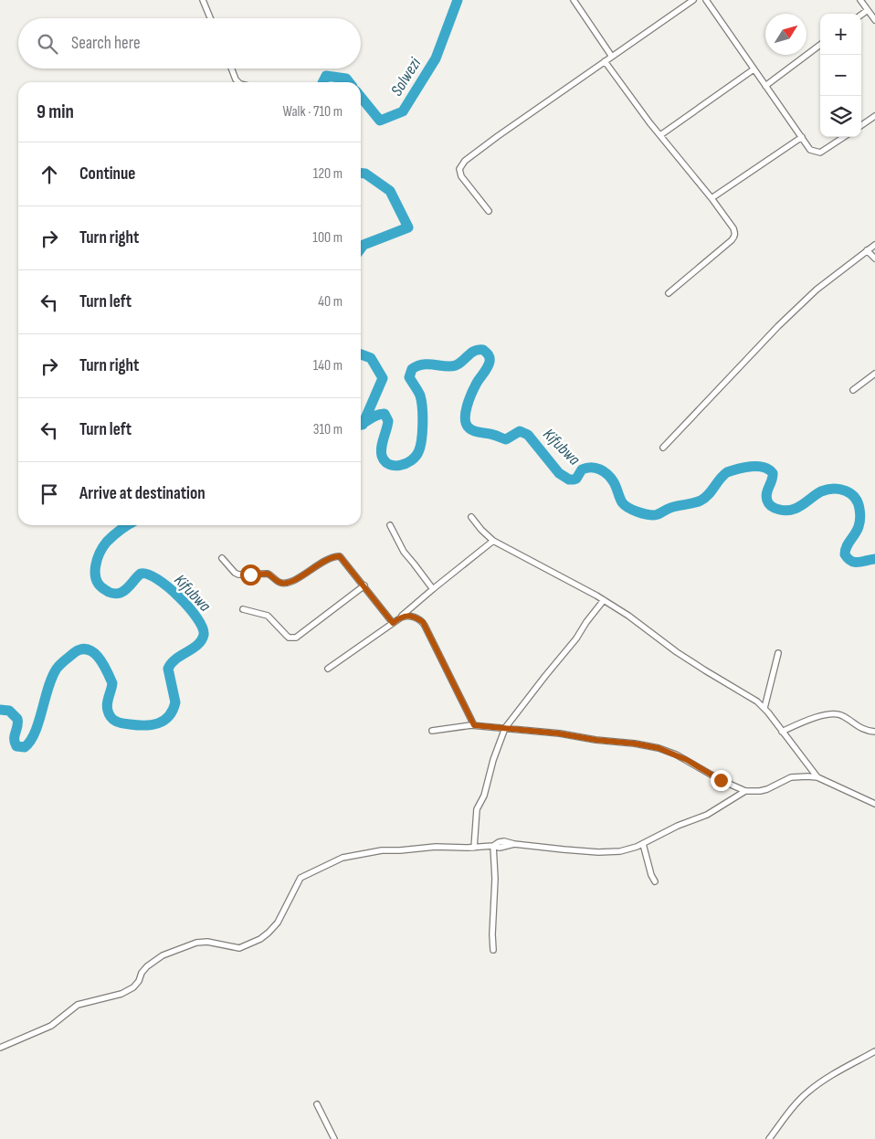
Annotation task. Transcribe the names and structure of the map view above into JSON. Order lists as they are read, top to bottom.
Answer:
{
  "water": ["Solwezi", "Kifubwa"],
  "north": "top right",
  "page": {
    "map_buttons": ["+", "−"],
    "search": "Search here",
    "heading": ["9 min", "Walk · 710 m"],
    "list": [
      ["Continue", "120 m"],
      ["Turn right", "100 m"],
      ["Turn left", "40 m"],
      ["Turn right", "140 m"],
      ["Turn left", "310 m"],
      "Arrive at destination"
    ]
  }
}
